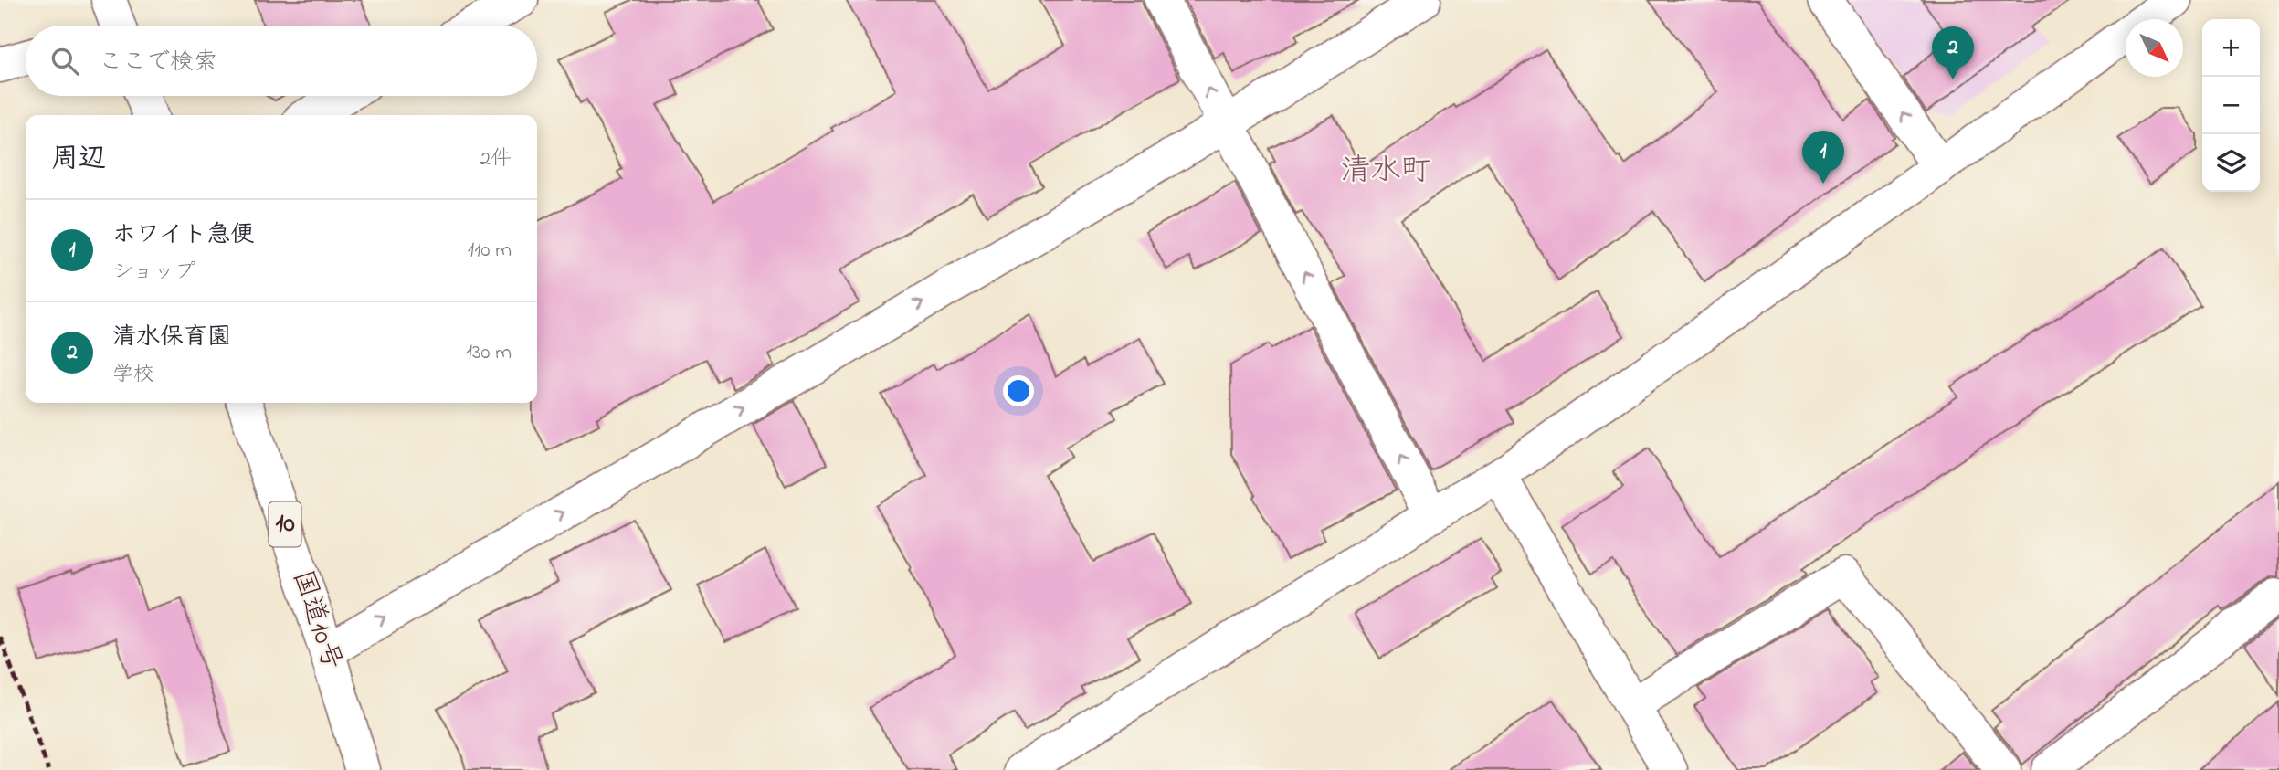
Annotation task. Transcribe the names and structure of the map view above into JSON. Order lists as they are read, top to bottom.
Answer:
{
  "streets": {
    "main road": ["10", "国道10号"]
  },
  "districts": ["清水町"],
  "north": "bottom right",
  "page": {
    "map_buttons": ["+", "−"],
    "search": "ここで検索",
    "pins": ["2", "1"],
    "heading": ["周辺", "2件"],
    "list": [
      {
        "mark": "1",
        "name": "ホワイト急便",
        "note": "ショップ",
        "value": "110 m"
      },
      {
        "mark": "2",
        "name": "清水保育園",
        "note": "学校",
        "value": "130 m"
      }
    ]
  }
}
